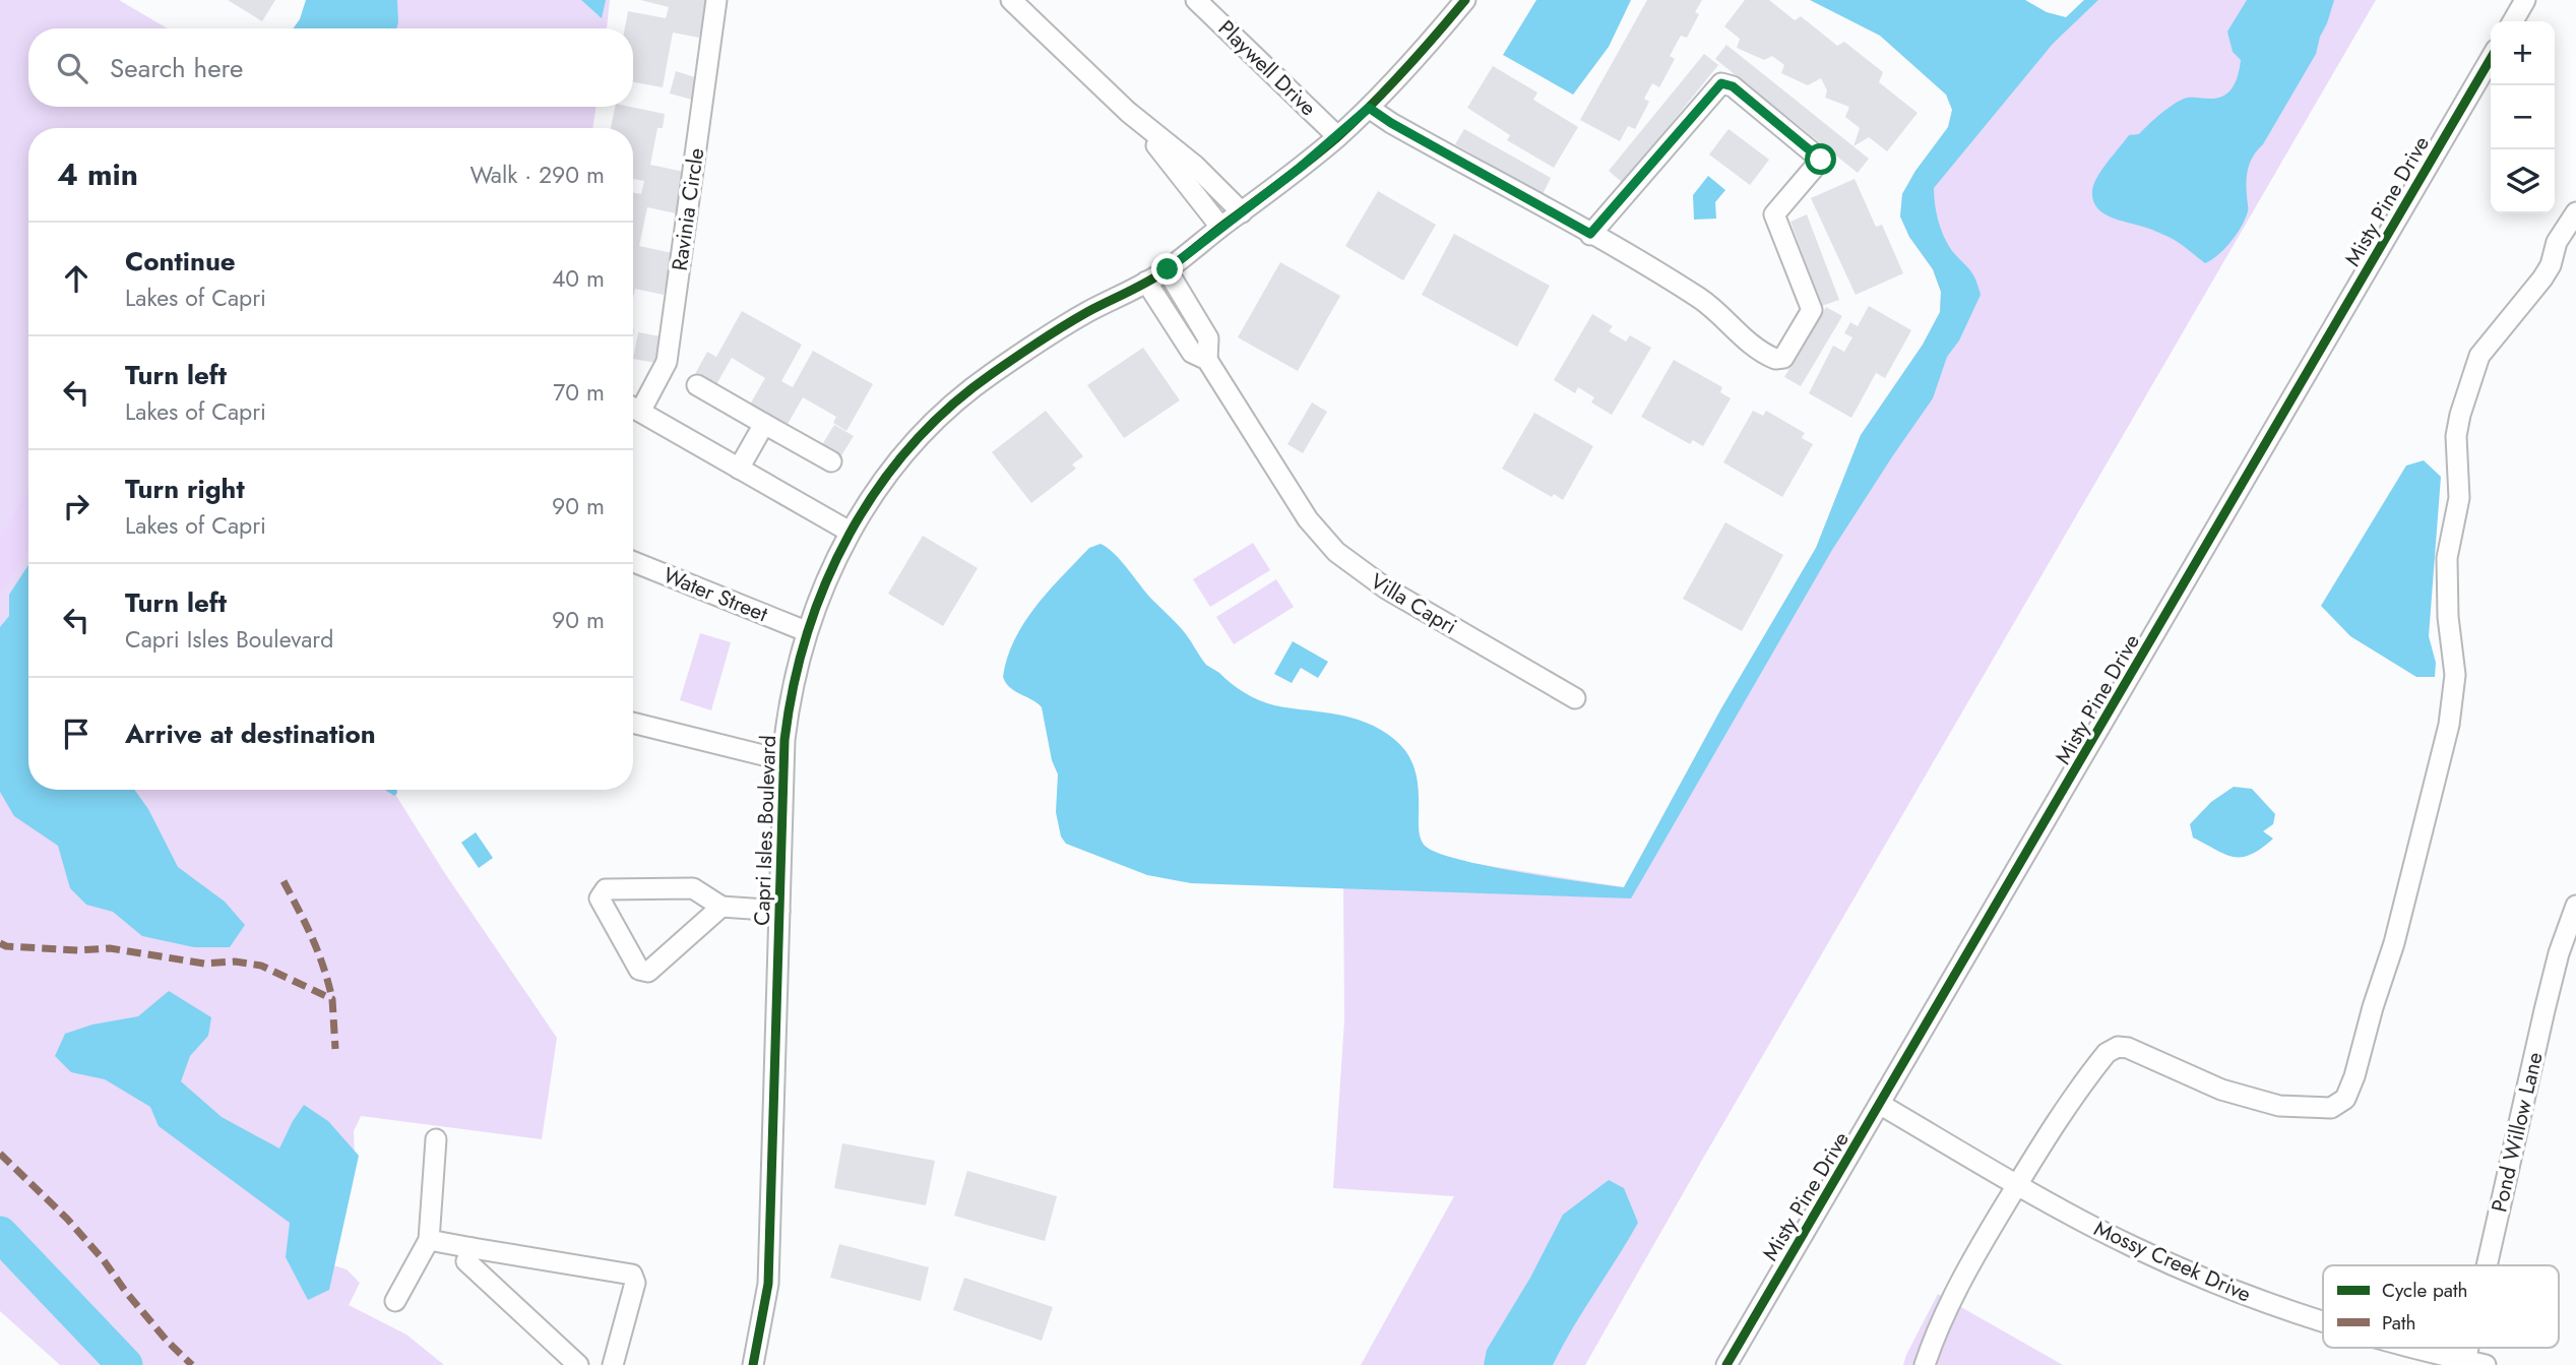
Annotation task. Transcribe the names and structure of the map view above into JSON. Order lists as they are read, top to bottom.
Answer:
{
  "streets": {
    "street": [
      "Playwell Drive",
      "Misty Pine Drive",
      "Ravinia Circle",
      "Water Street",
      "Villa Capri",
      "Capri Isles Boulevard",
      "Pond Willow Lane",
      "Mossy Creek Drive"
    ]
  },
  "crossings": [
    ["Playwell Drive", "Capri Isles Boulevard"],
    ["Misty Pine Drive", "Mossy Creek Drive"],
    ["Ravinia Circle", "Capri Isles Boulevard"],
    ["Water Street", "Capri Isles Boulevard"],
    ["Pond Willow Lane", "Mossy Creek Drive"]
  ],
  "legend": ["Cycle path", "Path"],
  "page": {
    "map_buttons": ["+", "−"],
    "search": "Search here",
    "heading": ["4 min", "Walk · 290 m"],
    "list": [
      ["Continue", "Lakes of Capri", "40 m"],
      ["Turn left", "Lakes of Capri", "70 m"],
      ["Turn right", "Lakes of Capri", "90 m"],
      ["Turn left", "Capri Isles Boulevard", "90 m"],
      "Arrive at destination"
    ]
  }
}
